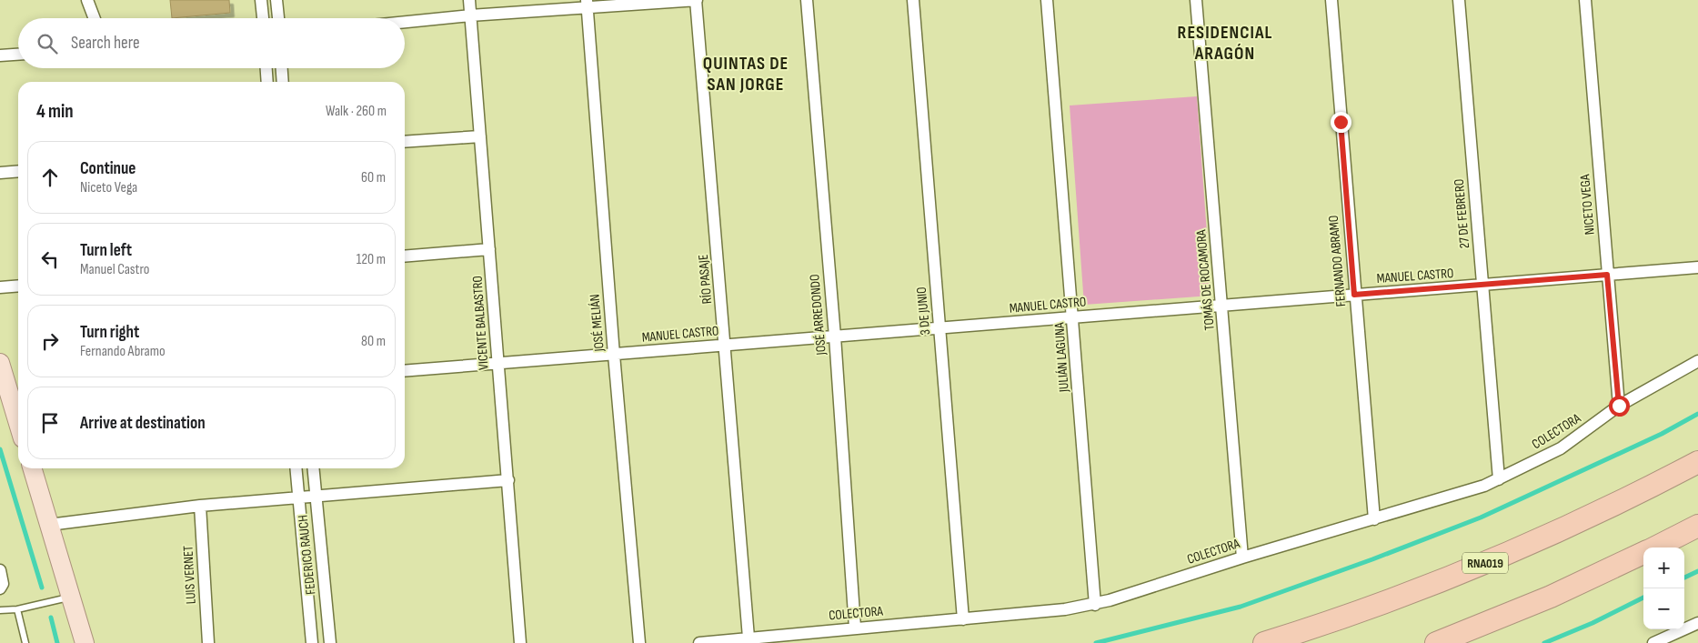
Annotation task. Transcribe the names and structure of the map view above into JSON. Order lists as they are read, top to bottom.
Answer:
{
  "streets": {
    "highway": ["RNA019"],
    "street": [
      "NICETO VEGA",
      "27 DE FEBRERO",
      "FERNANDO ABRAMO",
      "MANUEL CASTRO",
      "RÍO PASAJE",
      "TOMÁS DE ROCAMORA",
      "3 DE JUNIO",
      "JOSÉ ARREDONDO",
      "VICENTE BALBASTRO",
      "JOSÉ MELIÁN",
      "JULIÁN LAGUNA",
      "COLECTORA",
      "FEDERICO RAUCH",
      "LUIS VERNET"
    ]
  },
  "crossings": [
    ["NICETO VEGA", "MANUEL CASTRO"],
    ["NICETO VEGA", "COLECTORA"],
    ["27 DE FEBRERO", "MANUEL CASTRO"],
    ["27 DE FEBRERO", "COLECTORA"],
    ["FERNANDO ABRAMO", "MANUEL CASTRO"],
    ["FERNANDO ABRAMO", "COLECTORA"],
    ["MANUEL CASTRO", "RÍO PASAJE"],
    ["MANUEL CASTRO", "TOMÁS DE ROCAMORA"],
    ["MANUEL CASTRO", "3 DE JUNIO"],
    ["MANUEL CASTRO", "JOSÉ ARREDONDO"],
    ["MANUEL CASTRO", "VICENTE BALBASTRO"],
    ["MANUEL CASTRO", "JOSÉ MELIÁN"],
    ["MANUEL CASTRO", "JULIÁN LAGUNA"],
    ["RÍO PASAJE", "COLECTORA"],
    ["TOMÁS DE ROCAMORA", "COLECTORA"],
    ["3 DE JUNIO", "COLECTORA"],
    ["JOSÉ ARREDONDO", "COLECTORA"],
    ["JULIÁN LAGUNA", "COLECTORA"]
  ],
  "districts": ["RESIDENCIAL ARAGÓN", "QUINTAS DE SAN JORGE"],
  "page": {
    "search": "Search here",
    "heading": ["4 min", "Walk · 260 m"],
    "list": [
      ["Continue", "Niceto Vega", "60 m"],
      ["Turn left", "Manuel Castro", "120 m"],
      ["Turn right", "Fernando Abramo", "80 m"],
      "Arrive at destination"
    ],
    "map_buttons": ["+", "−"]
  }
}
